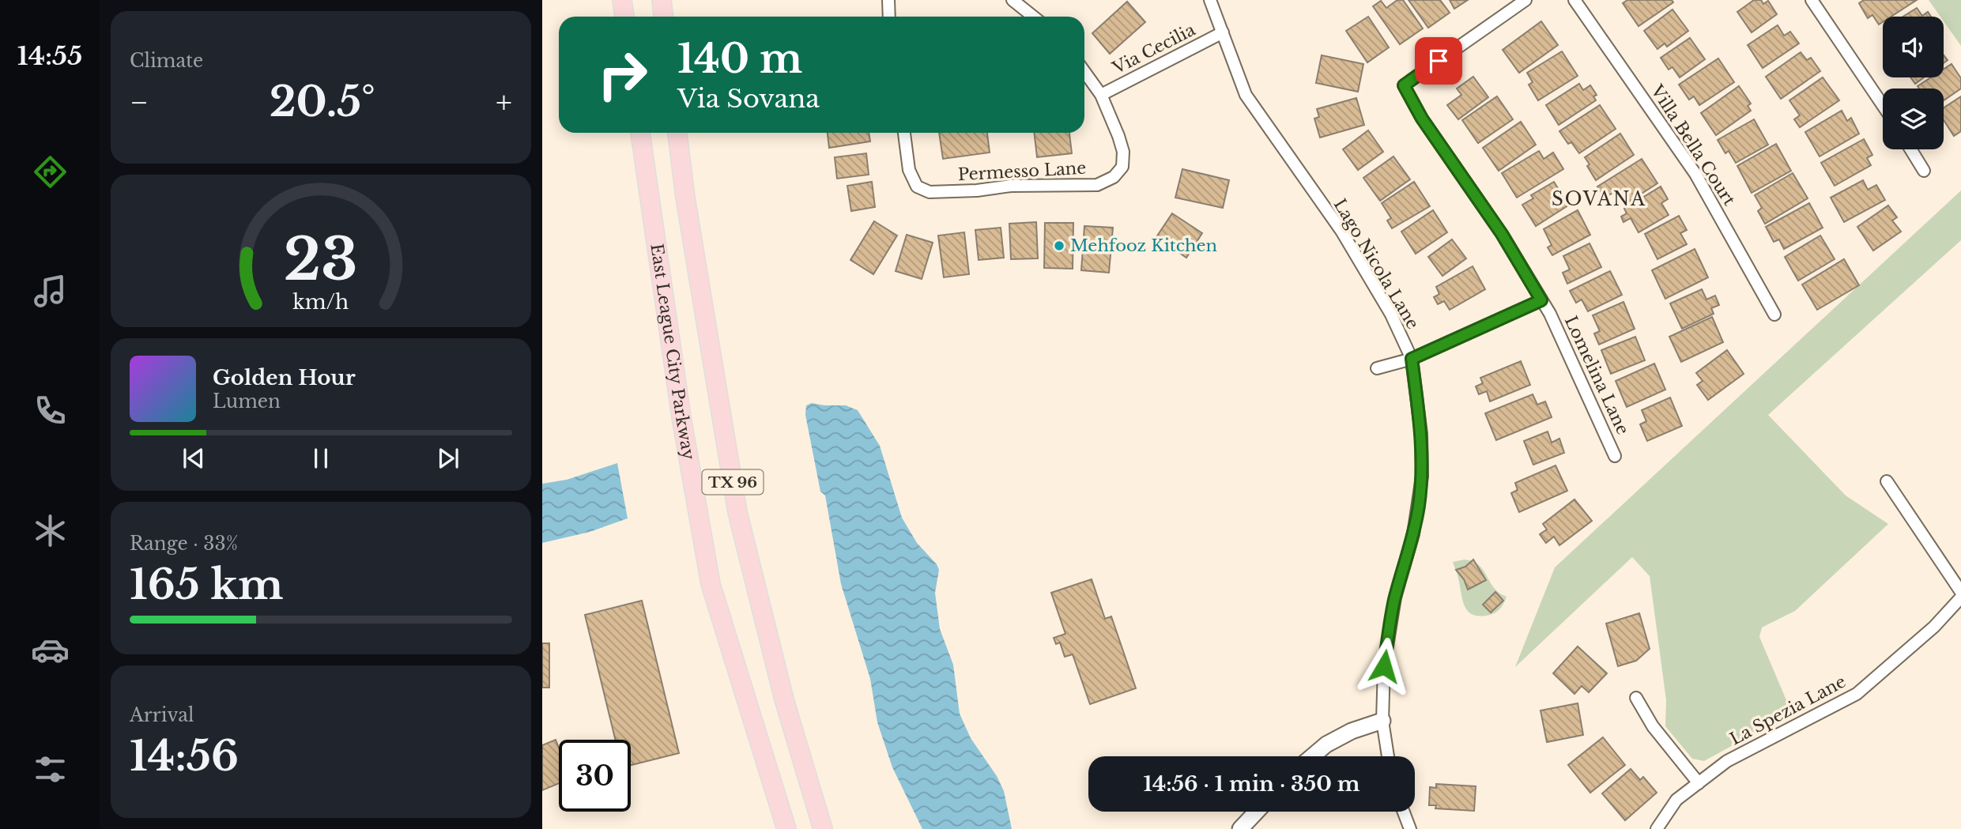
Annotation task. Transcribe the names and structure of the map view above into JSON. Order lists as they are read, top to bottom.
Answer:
{
  "streets": {
    "main road": ["East League City Parkway", "TX 96"],
    "street": [
      "Via Cecilia",
      "Villa Bella Court",
      "Permesso Lane",
      "Lago Nicola Lane",
      "Lomelina Lane",
      "La Spezia Lane"
    ]
  },
  "crossings": [
    ["Via Cecilia", "Permesso Lane"],
    ["Via Cecilia", "Lago Nicola Lane"]
  ],
  "districts": ["SOVANA"],
  "places": ["Mehfooz Kitchen"],
  "page": {
    "tabs": "14:55",
    "tile": [
      "Climate",
      ["Range · 33%", "165 km"],
      ["Arrival", "14:56"]
    ],
    "turn": ["140 m", "Via Sovana"],
    "heat": ["−", "20.5°", "+"],
    "song": ["Golden Hour", "Lumen"],
    "limit": "30",
    "trip": "14:56 · 1 min · 350 m",
    "gauge": ["23", "km/h"]
  }
}
